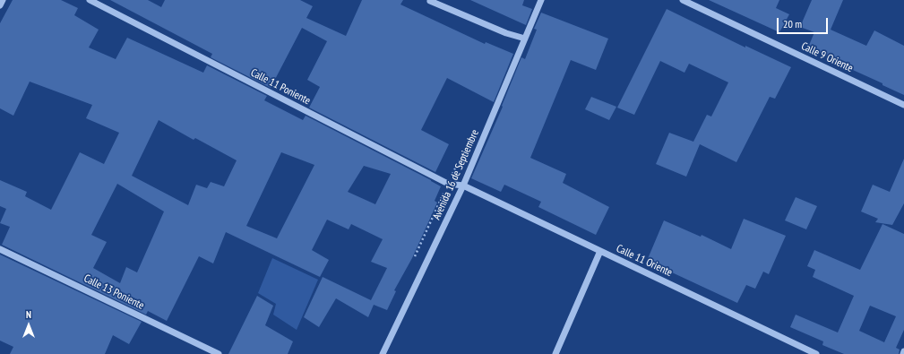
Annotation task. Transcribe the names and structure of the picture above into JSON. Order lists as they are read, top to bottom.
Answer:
{
  "streets": {
    "street": [
      "Calle 9 Oriente",
      "Calle 11 Poniente",
      "Avenida 16 de Septiembre",
      "Calle 11 Oriente",
      "Calle 13 Poniente"
    ]
  },
  "crossings": [
    ["Calle 11 Poniente", "Avenida 16 de Septiembre"],
    ["Calle 11 Poniente", "Calle 11 Oriente"],
    ["Avenida 16 de Septiembre", "Calle 11 Oriente"]
  ],
  "scale_bar": "20 m",
  "north": "top"
}
